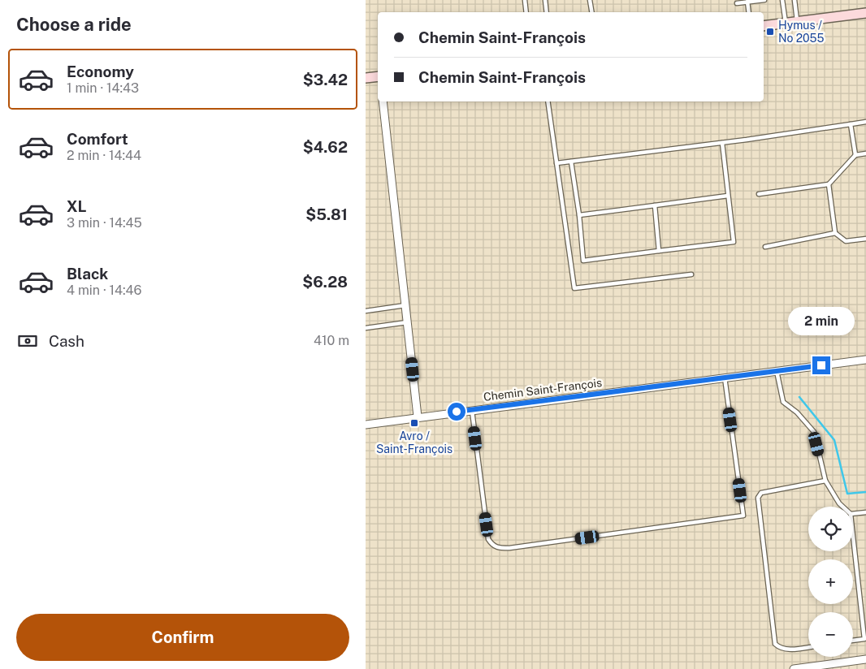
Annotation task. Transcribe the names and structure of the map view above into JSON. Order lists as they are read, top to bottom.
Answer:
{
  "streets": {
    "street": ["Chemin Saint-François"]
  },
  "places": {
    "transit": ["Hymus / No 2055", "Avro / Saint-François"]
  },
  "page": {
    "heading": "Choose a ride",
    "banner": ["Chemin Saint-François", "Chemin Saint-François"],
    "list": [
      {
        "name": "Economy",
        "note": "1 min · 14:43",
        "value": "$3.42"
      },
      {
        "name": "Comfort",
        "note": "2 min · 14:44",
        "value": "$4.62"
      },
      {
        "name": "XL",
        "note": "3 min · 14:45",
        "value": "$5.81"
      },
      {
        "name": "Black",
        "note": "4 min · 14:46",
        "value": "$6.28"
      }
    ],
    "bubble": "2 min",
    "pay": ["Cash", "410 m"],
    "map_buttons": ["+", "−"],
    "buttons": "Confirm"
  }
}
